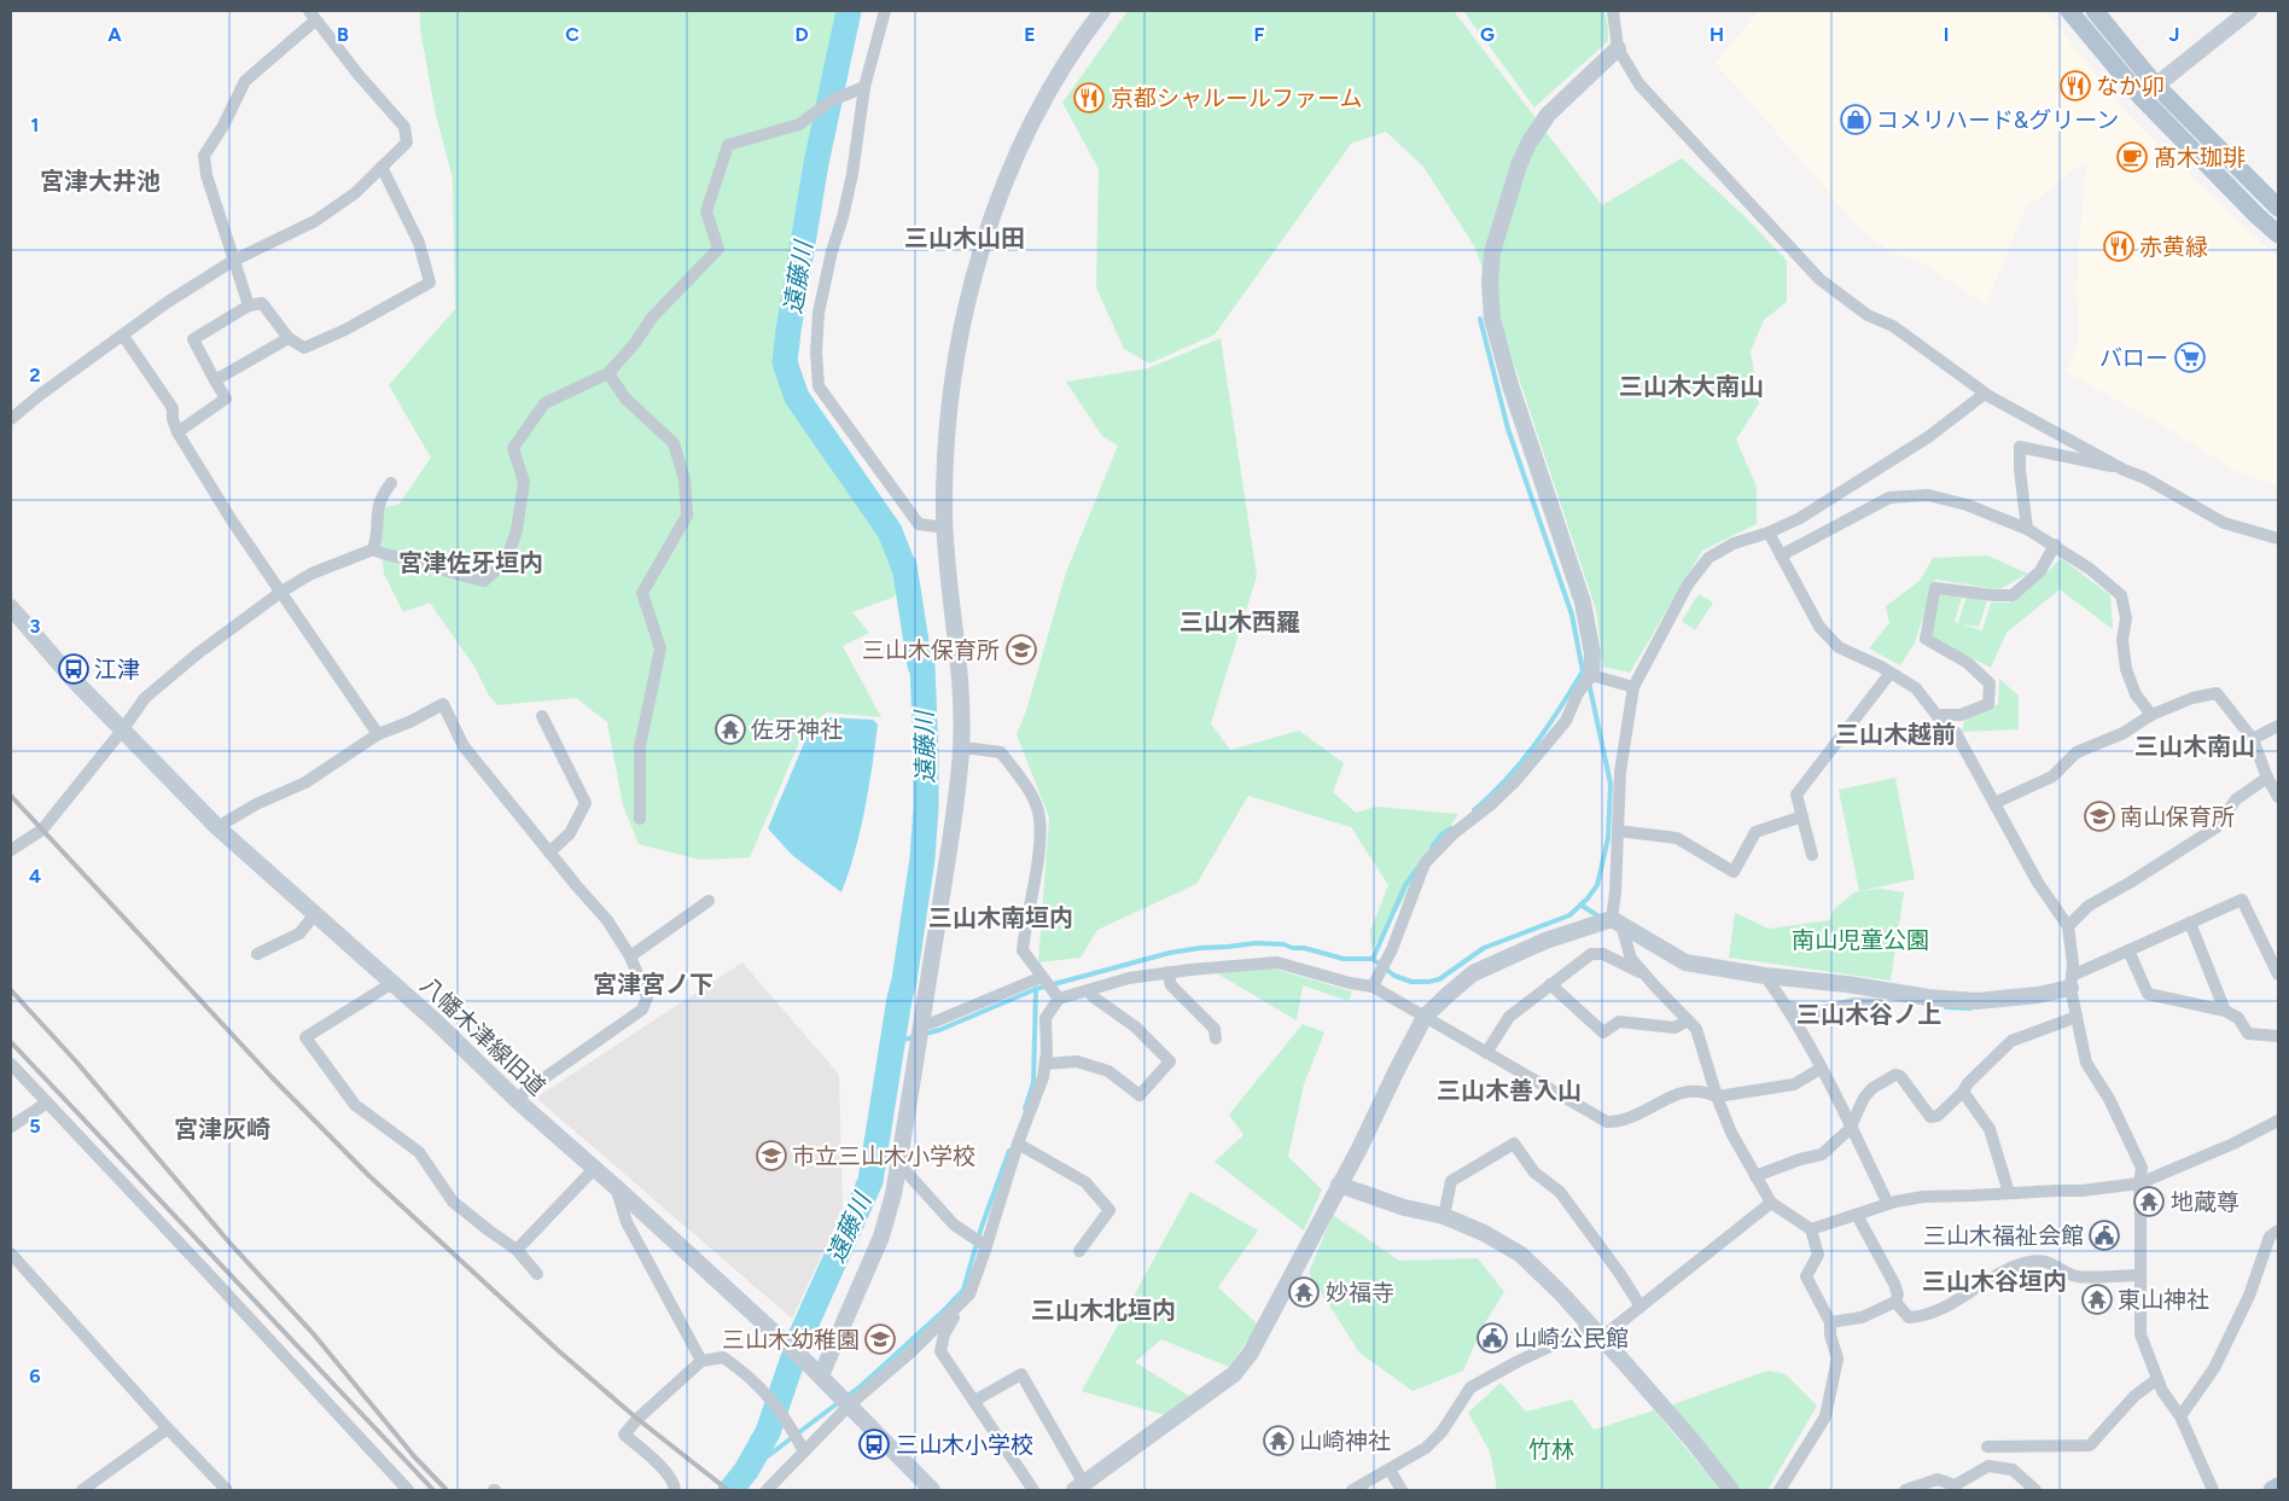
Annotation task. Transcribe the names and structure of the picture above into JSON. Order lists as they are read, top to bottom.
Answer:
{
  "streets": {
    "street": ["八幡木津線旧道"]
  },
  "districts": [
    "宮津大井池",
    "三山木山田",
    "三山木大南山",
    "宮津佐牙垣内",
    "三山木西羅",
    "三山木越前",
    "三山木南山",
    "三山木南垣内",
    "宮津宮ノ下",
    "三山木谷ノ上",
    "三山木善入山",
    "宮津灰崎",
    "三山木谷垣内",
    "三山木北垣内"
  ],
  "water": ["遠藤川"],
  "parks": ["南山児童公園", "竹林"],
  "places": {
    "restaurant": ["なか卯", "京都シャルールファーム", "赤黄緑"],
    "shop": ["コメリハード&グリーン"],
    "cafe": ["髙木珈琲"],
    "supermarket": ["バロー"],
    "school or university": [
      "三山木保育所",
      "南山保育所",
      "市立三山木小学校",
      "三山木幼稚園"
    ],
    "bus stop": ["江津", "三山木小学校"],
    "temple": [
      "佐牙神社",
      "地蔵尊",
      "妙福寺",
      "東山神社",
      "山崎神社"
    ],
    "public building": ["三山木福祉会館", "山崎公民館"]
  },
  "grid": {
    "columns": [
      "A",
      "B",
      "C",
      "D",
      "E",
      "F",
      "G",
      "H",
      "I",
      "J"
    ],
    "rows": [
      "1",
      "2",
      "3",
      "4",
      "5",
      "6"
    ]
  }
}
